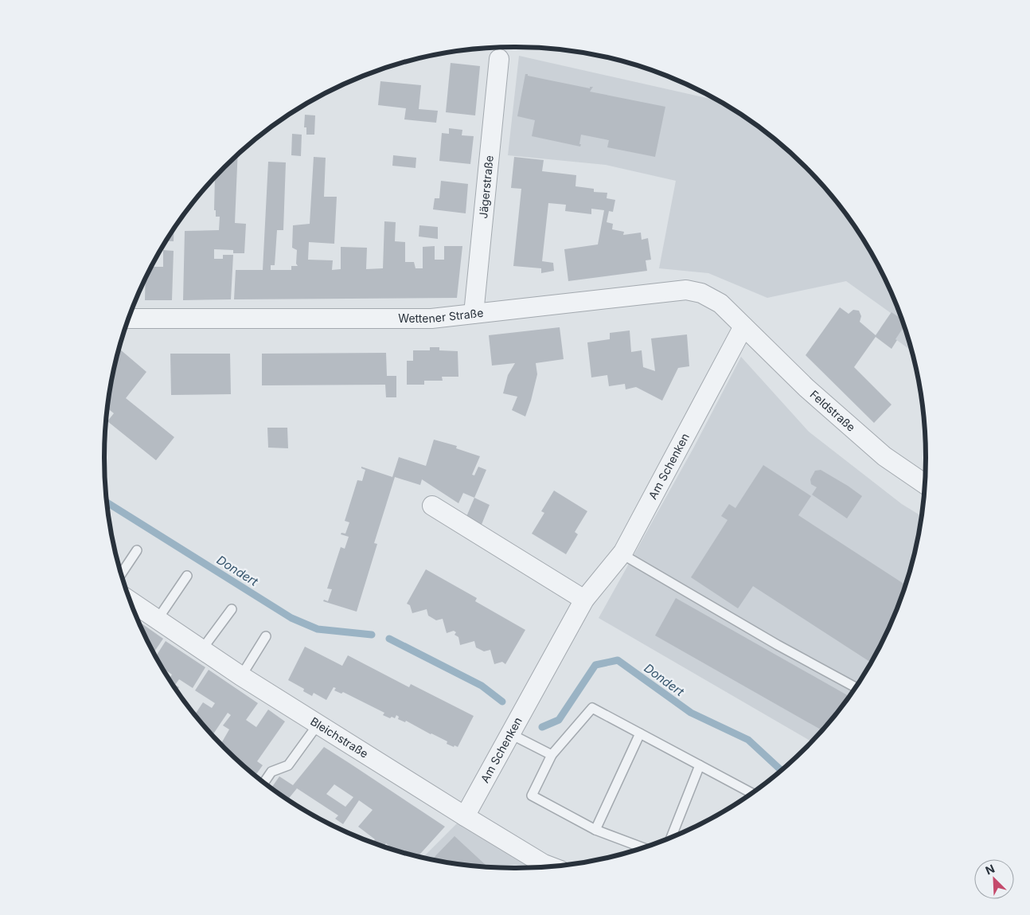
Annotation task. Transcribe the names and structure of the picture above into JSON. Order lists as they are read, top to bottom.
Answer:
{
  "streets": {
    "street": [
      "Jägerstraße",
      "Wettener Straße",
      "Feldstraße",
      "Am Schenken",
      "Bleichstraße"
    ]
  },
  "crossings": [
    ["Jägerstraße", "Wettener Straße"],
    ["Wettener Straße", "Feldstraße"],
    ["Wettener Straße", "Am Schenken"],
    ["Feldstraße", "Am Schenken"],
    ["Am Schenken", "Bleichstraße"]
  ],
  "water": ["Dondert"],
  "north": "top left"
}
